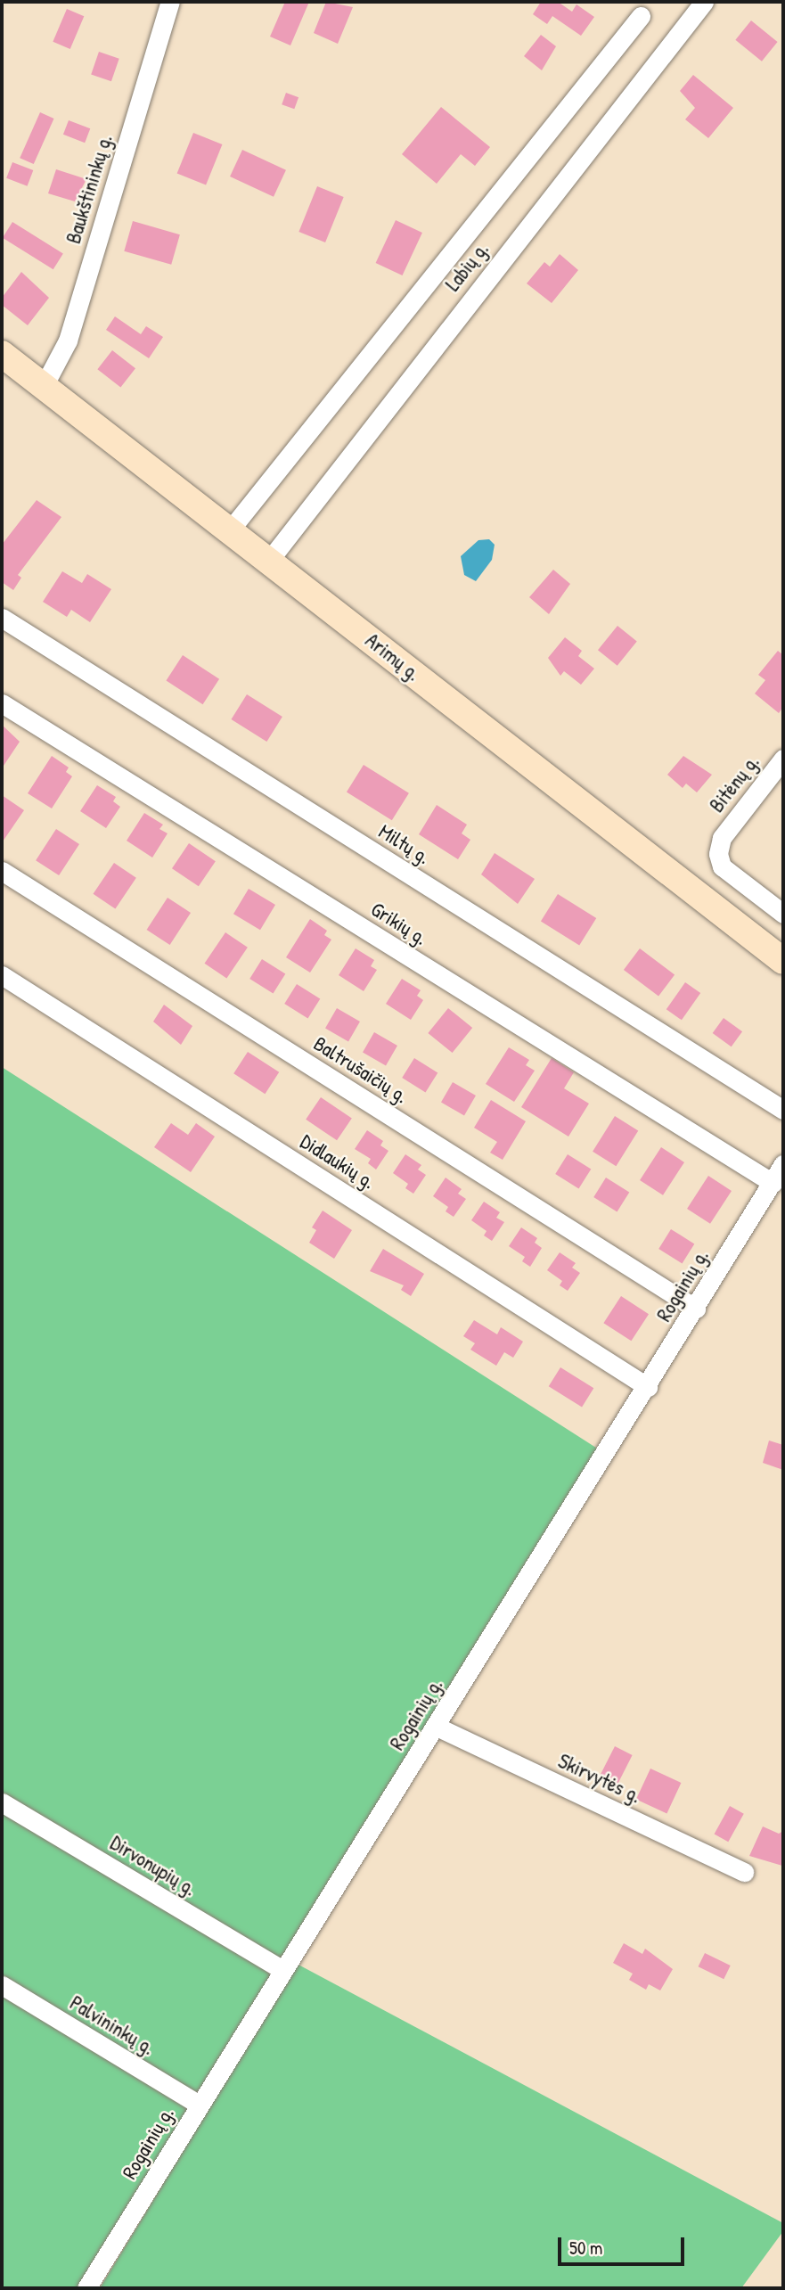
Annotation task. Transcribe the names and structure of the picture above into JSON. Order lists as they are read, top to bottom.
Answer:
{
  "streets": {
    "main road": ["Arimų g."],
    "street": [
      "Baukštininkų g.",
      "Labių g.",
      "Bitėnų g.",
      "Miltų g.",
      "Grikių g.",
      "Baltrušaičių g.",
      "Didlaukių g.",
      "Rogainių g.",
      "Skirvytės g.",
      "Dirvonupių g.",
      "Palvininkų g."
    ]
  },
  "crossings": [
    ["Baukštininkų g.", "Arimų g."],
    ["Labių g.", "Arimų g."],
    ["Grikių g.", "Rogainių g."],
    ["Baltrušaičių g.", "Rogainių g."],
    ["Didlaukių g.", "Rogainių g."],
    ["Rogainių g.", "Skirvytės g."],
    ["Rogainių g.", "Dirvonupių g."],
    ["Rogainių g.", "Palvininkų g."]
  ],
  "scale_bar": "50 m"
}
